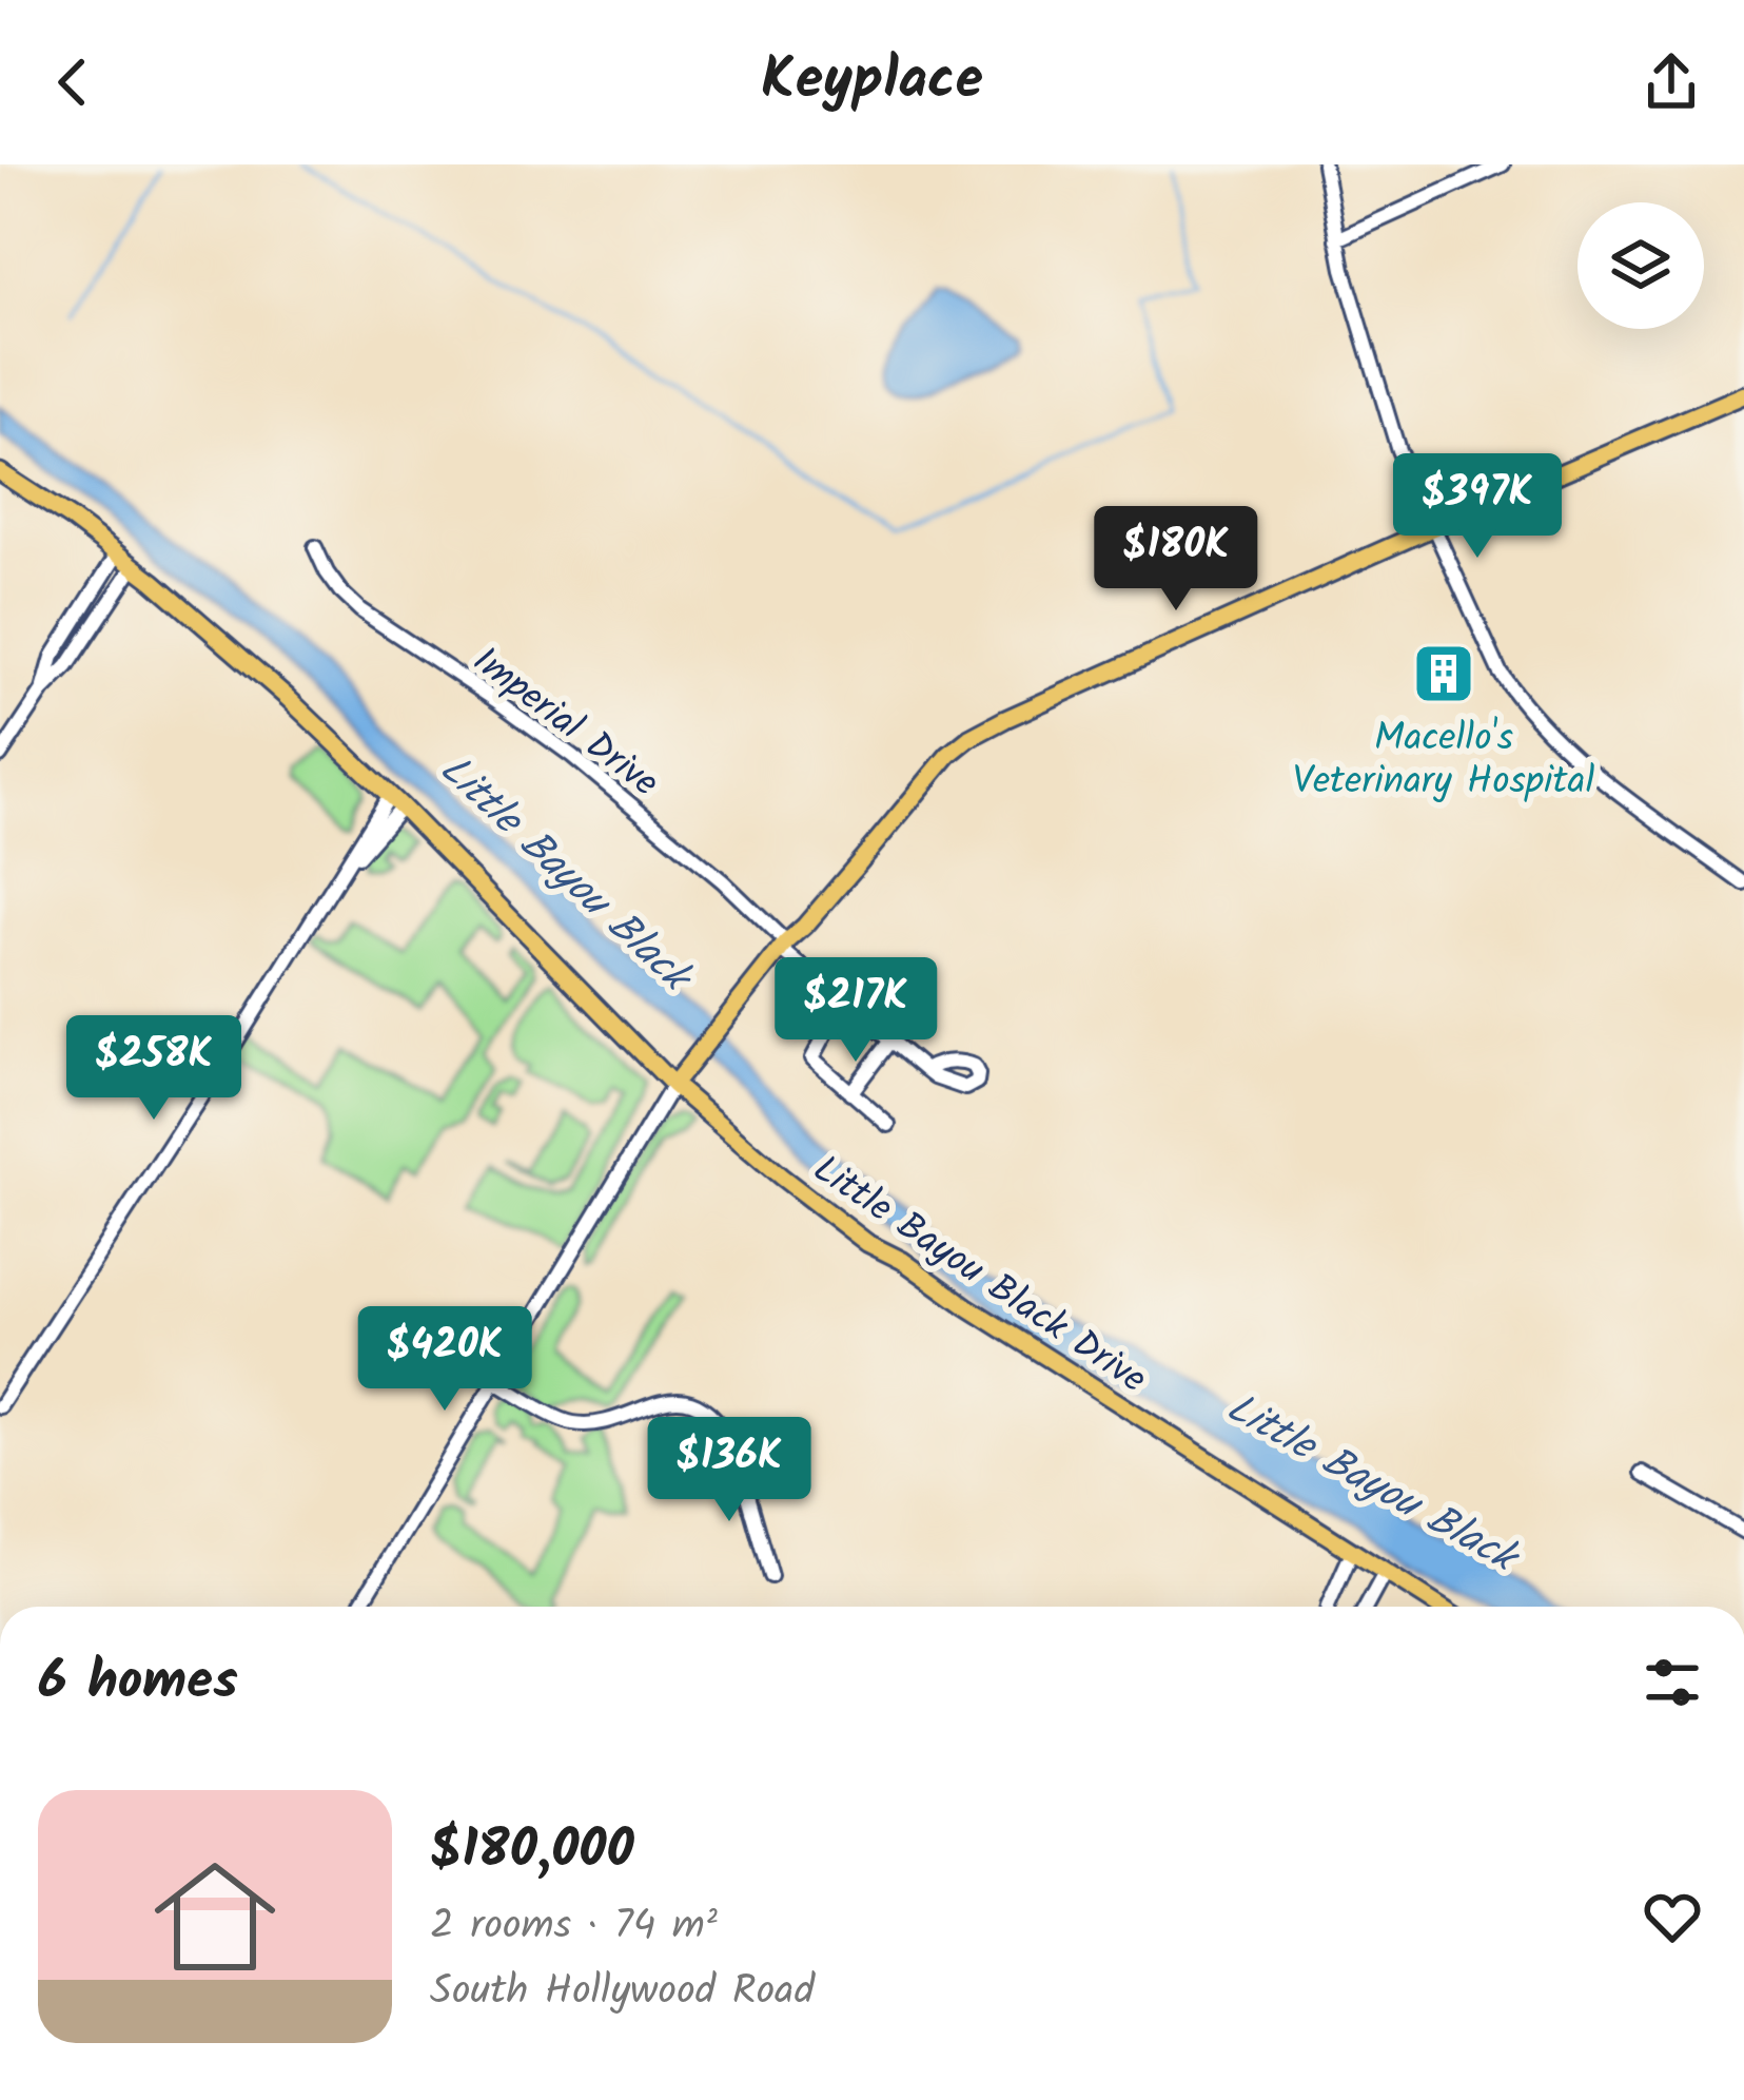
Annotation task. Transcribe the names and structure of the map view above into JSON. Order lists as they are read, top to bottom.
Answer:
{
  "streets": {
    "main road": ["Little Bayou Black Drive"],
    "street": ["Imperial Drive"]
  },
  "water": ["Little Bayou Black"],
  "places": {
    "building": ["Macello's Veterinary Hospital"]
  },
  "page": {
    "header": "Keyplace",
    "price": [
      "$397K",
      "$180K",
      "$217K",
      "$258K",
      "$420K",
      "$136K"
    ],
    "heading": "6 homes",
    "list": [
      {
        "name": "$180,000",
        "note": "2 rooms · 74 m² · South Hollywood Road"
      }
    ]
  }
}
